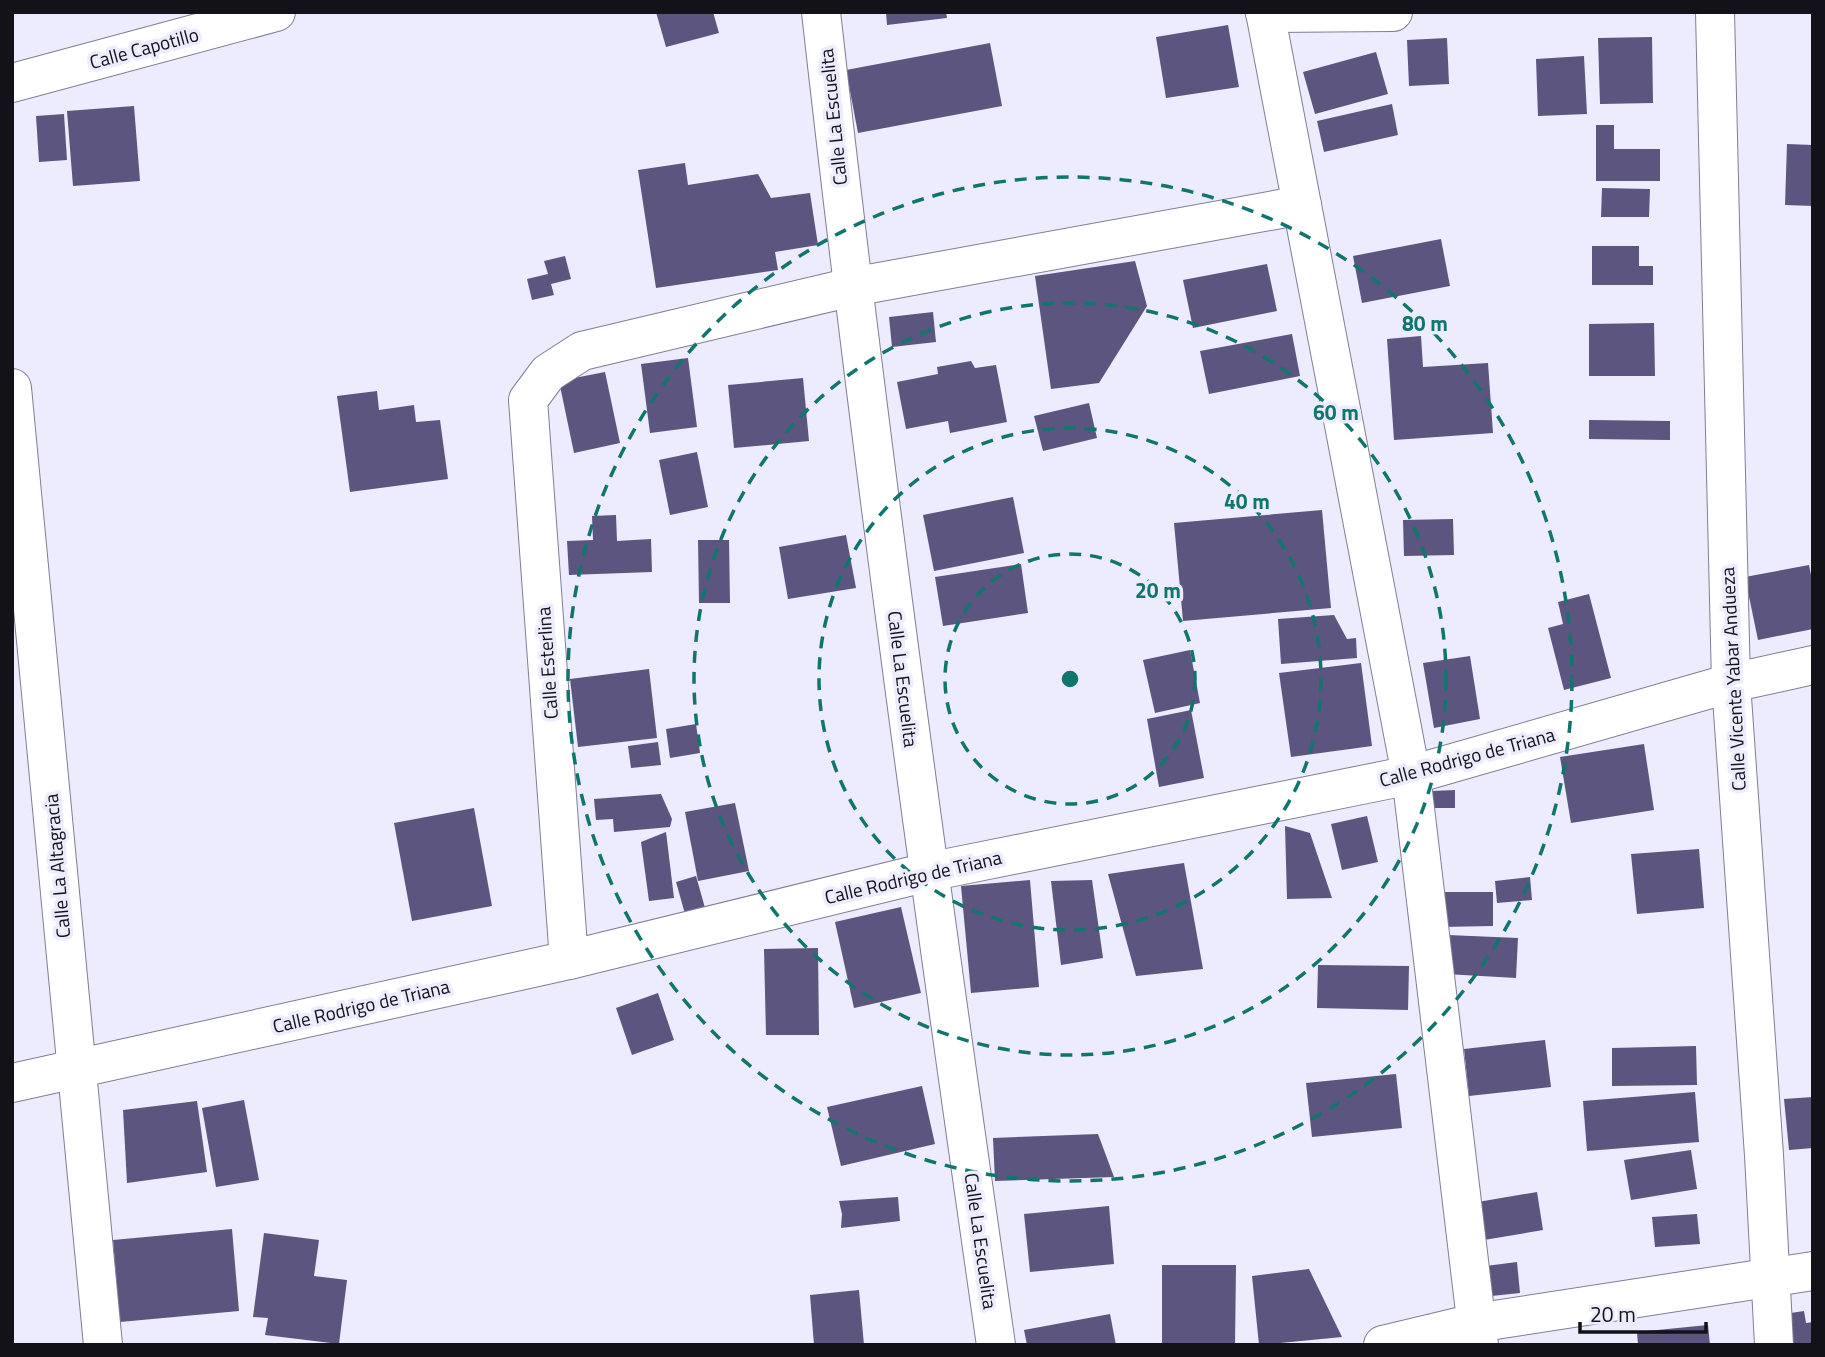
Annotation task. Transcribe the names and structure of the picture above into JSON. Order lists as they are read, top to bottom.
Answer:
{
  "streets": {
    "street": [
      "Calle Capotillo",
      "Calle La Escuelita",
      "Calle Esterlina",
      "Calle Vicente Yabar Andueza",
      "Calle Rodrigo de Triana",
      "Calle La Altagracia"
    ]
  },
  "crossings": [
    ["Calle La Escuelita", "Calle Esterlina"],
    ["Calle La Escuelita", "Calle Rodrigo de Triana"],
    ["Calle Esterlina", "Calle Rodrigo de Triana"],
    ["Calle Vicente Yabar Andueza", "Calle Rodrigo de Triana"],
    ["Calle Rodrigo de Triana", "Calle La Altagracia"]
  ],
  "scale_bar": "20 m",
  "rings": [
    "80 m",
    "60 m",
    "40 m",
    "20 m"
  ]
}
